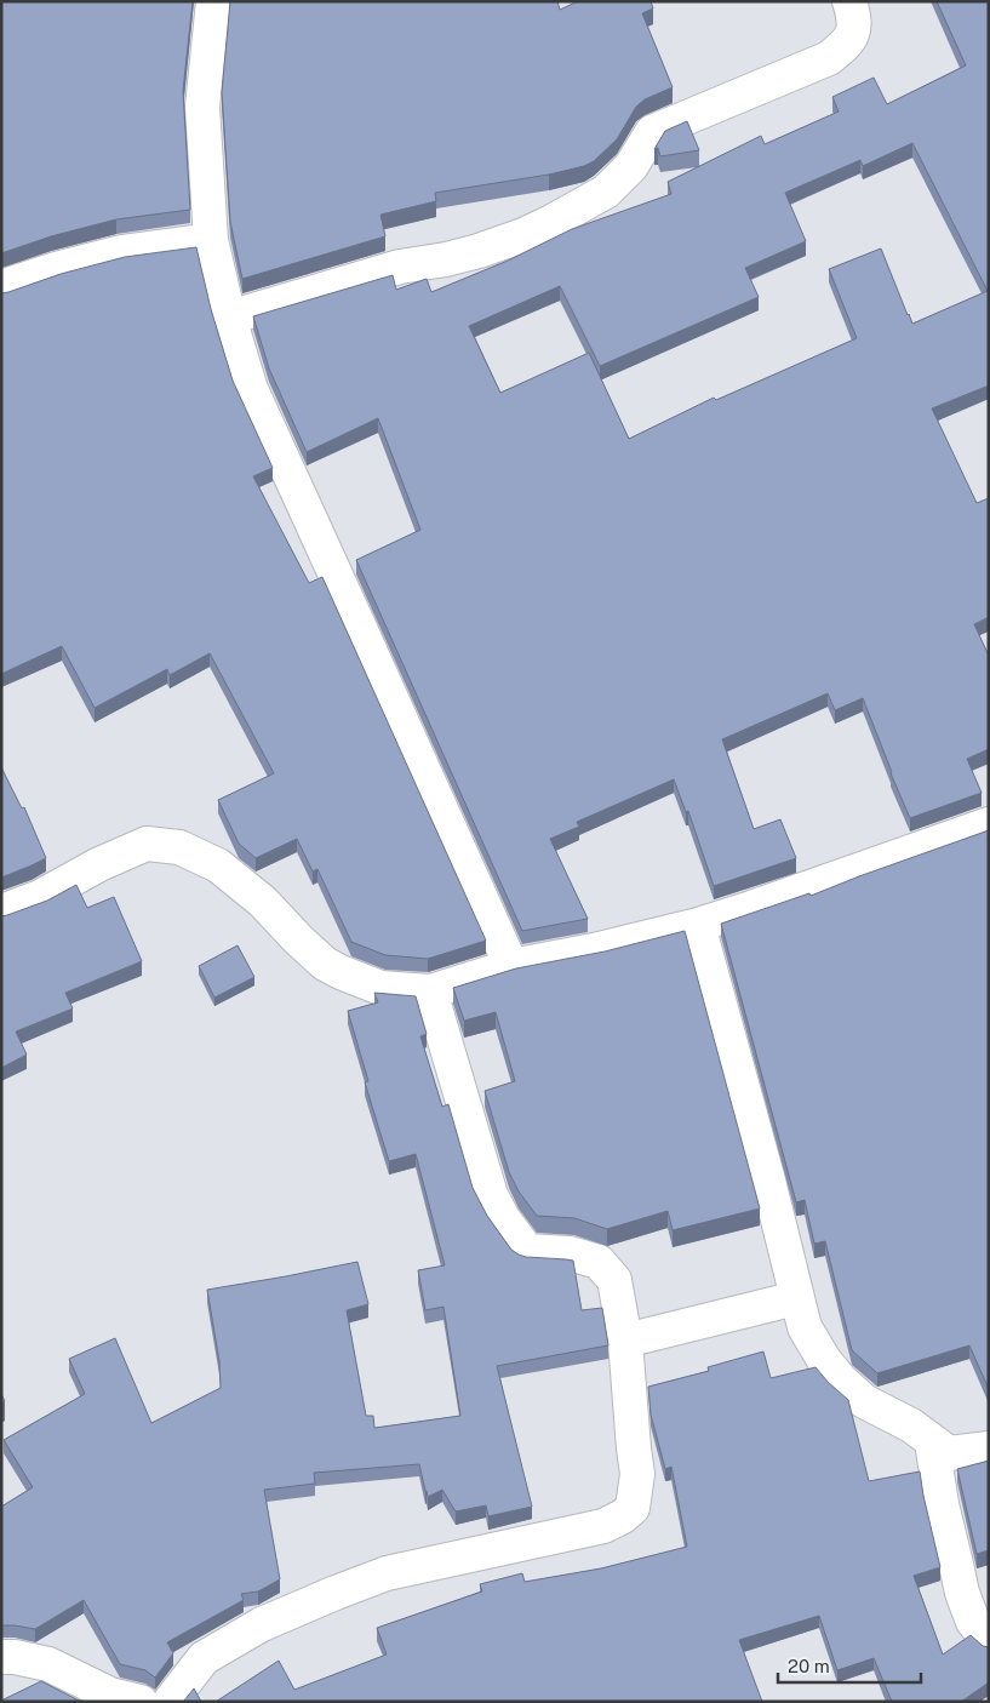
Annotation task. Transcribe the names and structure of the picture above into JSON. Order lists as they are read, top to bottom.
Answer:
{
  "scale_bar": "20 m"
}
